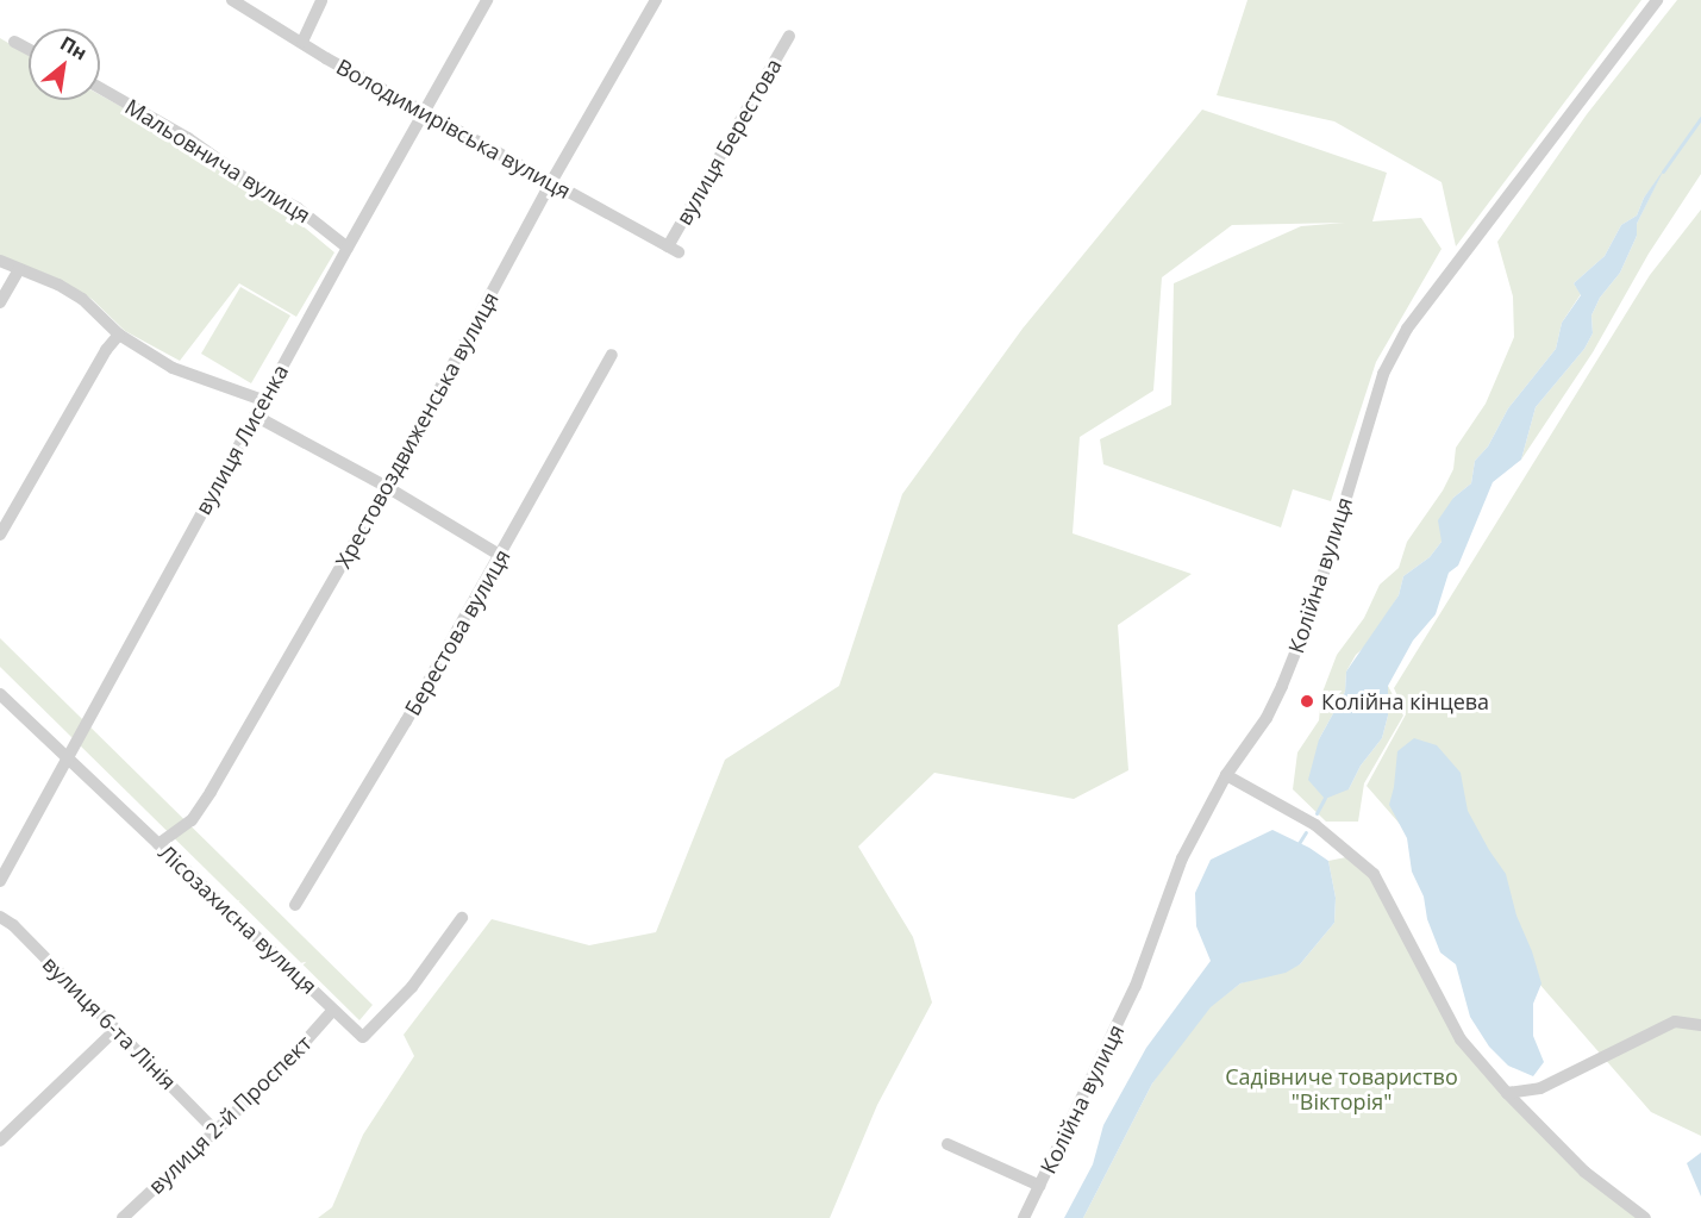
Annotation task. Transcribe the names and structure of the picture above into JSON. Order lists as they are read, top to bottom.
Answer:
{
  "streets": {
    "street": [
      "Володимирівська вулиця",
      "вулиця Берестова",
      "Мальовнича вулиця",
      "Хрестовоздвиженська вулиця",
      "вулиця Лисенка",
      "Колійна вулиця",
      "Берестова вулиця",
      "Лісозахисна вулиця",
      "вулиця 6-та Лінія",
      "вулиця 2-й Проспект"
    ]
  },
  "crossings": [
    ["Володимирівська вулиця", "вулиця Берестова"],
    ["Володимирівська вулиця", "Хрестовоздвиженська вулиця"],
    ["Володимирівська вулиця", "вулиця Лисенка"],
    ["Мальовнича вулиця", "вулиця Лисенка"],
    ["Хрестовоздвиженська вулиця", "Лісозахисна вулиця"],
    ["вулиця Лисенка", "Лісозахисна вулиця"],
    ["Лісозахисна вулиця", "вулиця 2-й Проспект"],
    ["вулиця 6-та Лінія", "вулиця 2-й Проспект"]
  ],
  "parks": ["Садівниче товариство \"Вікторія\""],
  "places": ["Колійна кінцева"],
  "north": "top right"
}
